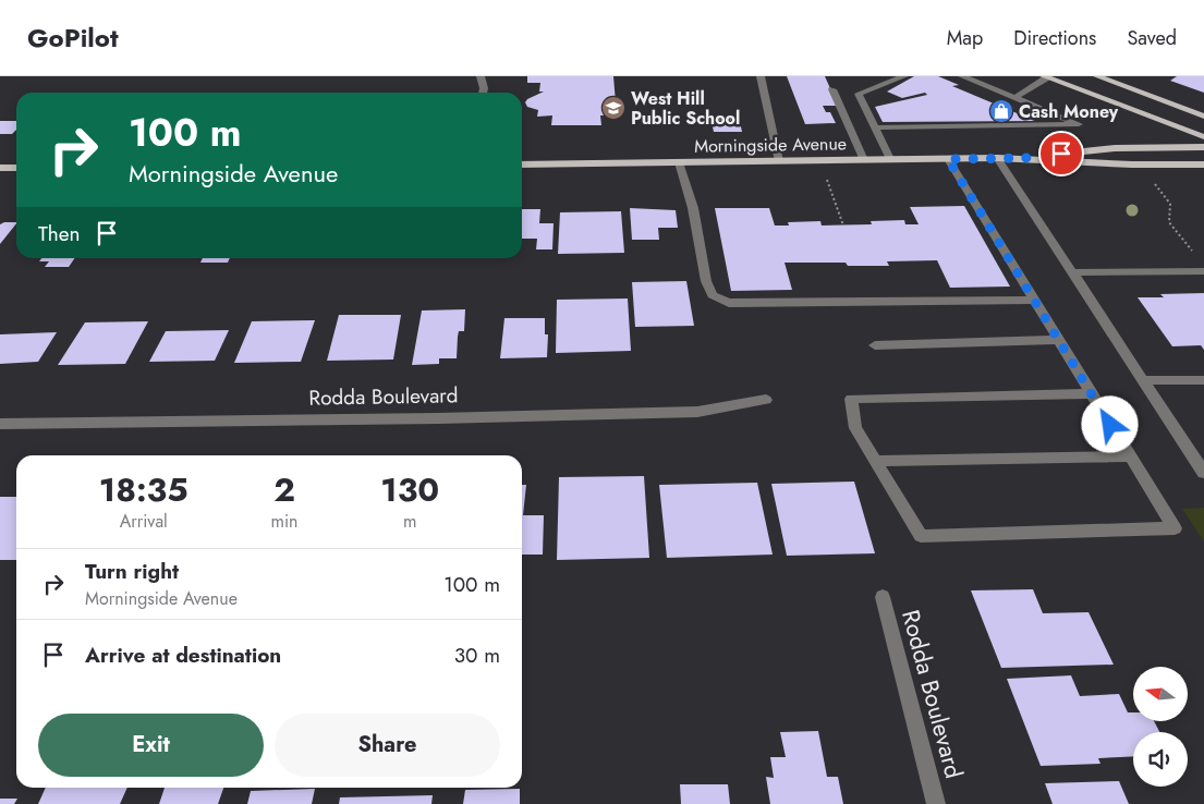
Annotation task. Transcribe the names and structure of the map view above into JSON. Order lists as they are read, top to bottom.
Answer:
{
  "streets": {
    "main road": ["Morningside Avenue"],
    "street": ["Rodda Boulevard"]
  },
  "places": {
    "school or university": ["West Hill Public School"],
    "shop": ["Cash Money"]
  },
  "north": "left",
  "page": {
    "header": "GoPilot",
    "nav": ["Map", "Directions", "Saved"],
    "turn": ["100 m", "Morningside Avenue"],
    "then": "Then",
    "eta": [
      "18:35",
      "Arrival",
      "2",
      "min",
      "130",
      "m"
    ],
    "list": [
      {
        "name": "Turn right",
        "note": "Morningside Avenue",
        "value": "100 m"
      },
      {
        "name": "Arrive at destination",
        "value": "30 m"
      }
    ],
    "buttons": ["Exit", "Share"]
  }
}
